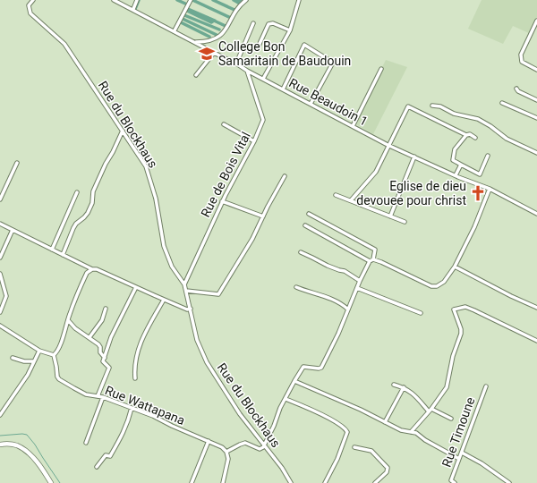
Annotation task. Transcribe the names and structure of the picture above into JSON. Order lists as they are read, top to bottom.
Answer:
{
  "streets": {
    "street": [
      "Rue Beaudoin 1",
      "Rue du Blockhaus",
      "Rue de Bois Vital",
      "Rue Wattapana",
      "Rue Timoune"
    ]
  },
  "crossings": [
    ["Rue Beaudoin 1", "Rue de Bois Vital"],
    ["Rue du Blockhaus", "Rue de Bois Vital"]
  ],
  "places": {
    "school or university": ["College Bon Samaritain de Baudouin"],
    "church": ["Eglise de dieu devouee pour christ"]
  }
}
